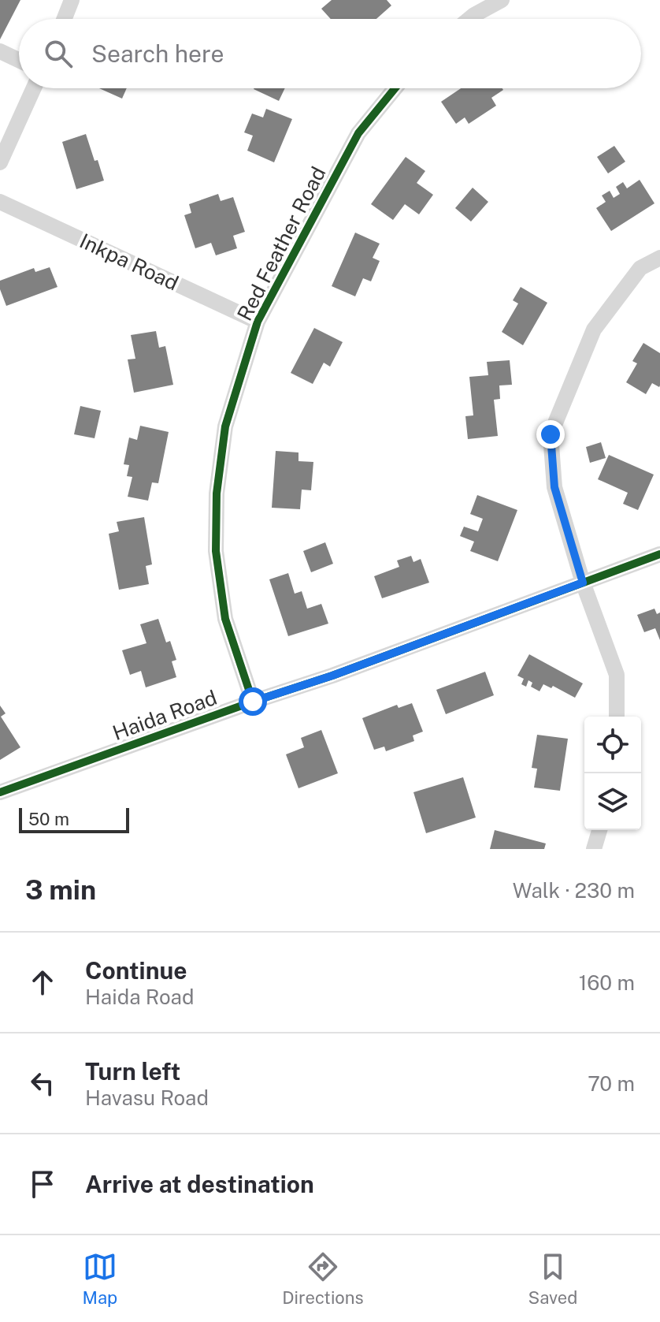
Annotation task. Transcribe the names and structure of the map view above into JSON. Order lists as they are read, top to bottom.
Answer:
{
  "streets": {
    "street": ["Red Feather Road", "Inkpa Road", "Haida Road"]
  },
  "crossings": [
    ["Red Feather Road", "Inkpa Road"],
    ["Red Feather Road", "Haida Road"]
  ],
  "scale_bar": "50 m",
  "page": {
    "search": "Search here",
    "scale": "50 m",
    "heading": ["3 min", "Walk · 230 m"],
    "list": [
      ["Continue", "Haida Road", "160 m"],
      ["Turn left", "Havasu Road", "70 m"],
      "Arrive at destination"
    ],
    "nav": ["Map", "Directions", "Saved"]
  }
}
